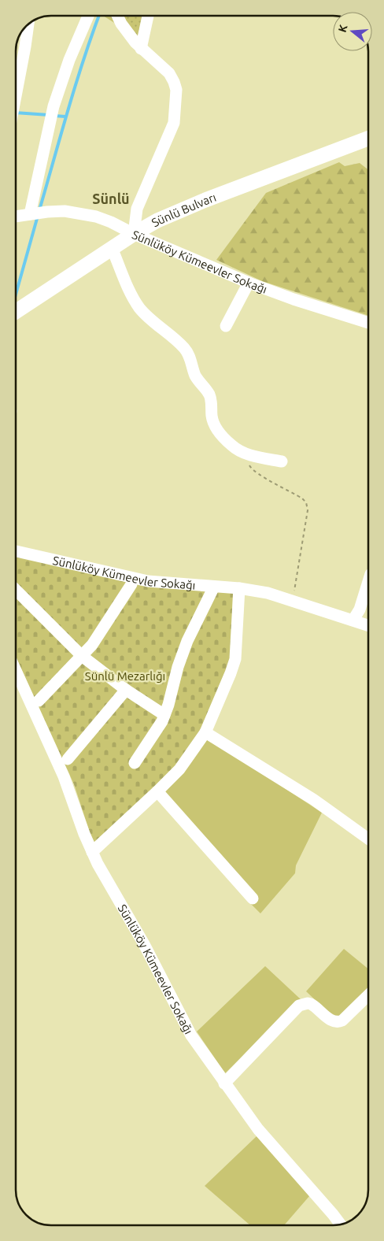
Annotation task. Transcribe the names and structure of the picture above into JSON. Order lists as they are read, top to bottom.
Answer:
{
  "streets": {
    "main road": ["Sünlü Bulvarı"],
    "street": ["Sünlüköy Kümeevler Sokağı"]
  },
  "crossings": [
    ["Sünlü Bulvarı", "Sünlüköy Kümeevler Sokağı"]
  ],
  "districts": ["Sünlü"],
  "parks": ["Sünlü Mezarlığı"],
  "north": "left"
}
